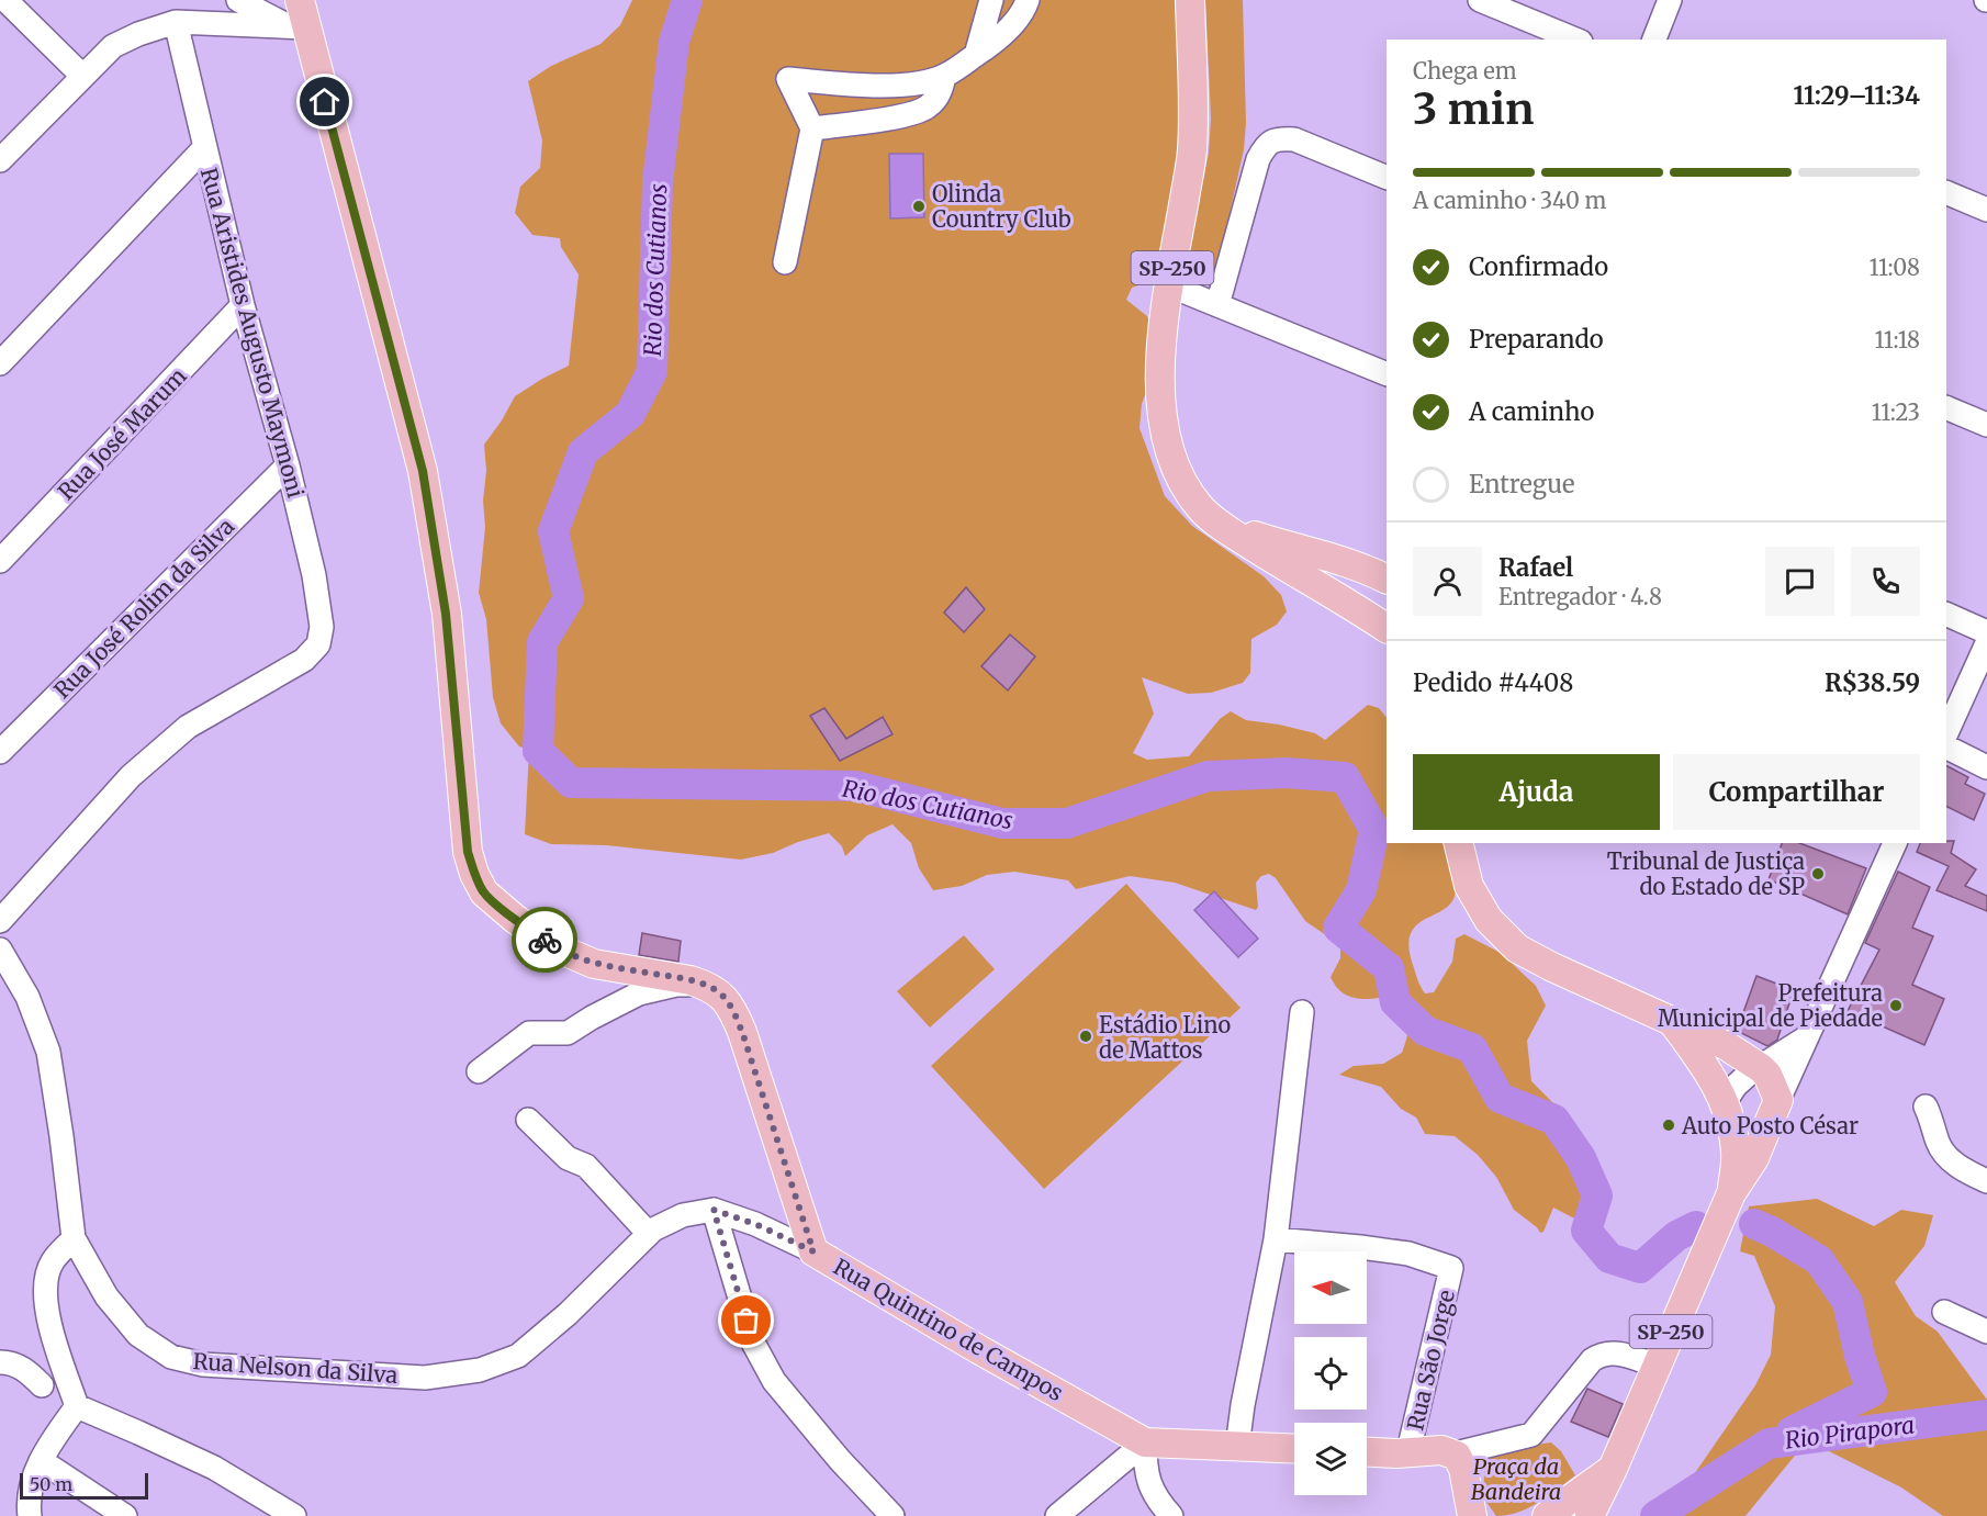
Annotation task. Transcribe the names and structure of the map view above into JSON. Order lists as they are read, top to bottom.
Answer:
{
  "streets": {
    "main road": ["SP-250", "Rua Quintino de Campos"],
    "street": [
      "Rua Aristides Augusto Maymoni",
      "Rua José Marum",
      "Rua José Rolim da Silva",
      "Rua São Jorge",
      "Rua Nelson da Silva"
    ]
  },
  "crossings": [
    ["Rua Aristides Augusto Maymoni", "Rua José Marum"],
    ["Rua Aristides Augusto Maymoni", "Rua José Rolim da Silva"],
    ["Rua Quintino de Campos", "Rua Nelson da Silva"]
  ],
  "water": ["Rio dos Cutianos", "Rio Pirapora"],
  "parks": ["Praça da Bandeira"],
  "places": [
    "Olinda Country Club",
    "Tribunal de Justiça do Estado de SP",
    "Prefeitura Municipal de Piedade",
    "Estádio Lino de Mattos",
    "Auto Posto César"
  ],
  "scale_bar": "50 m",
  "north": "left",
  "page": {
    "heading": ["3 min", "Chega em", "11:29–11:34"],
    "panel": [
      "Rafael",
      "Entregador · 4.8",
      "Pedido #4408",
      "R$38.59"
    ],
    "bar": "A caminho · 340 m",
    "list": [
      ["Confirmado", "11:08"],
      ["Preparando", "11:18"],
      ["A caminho", "11:23"],
      "Entregue"
    ],
    "buttons": ["Ajuda", "Compartilhar"],
    "scale": "50 m"
  }
}
